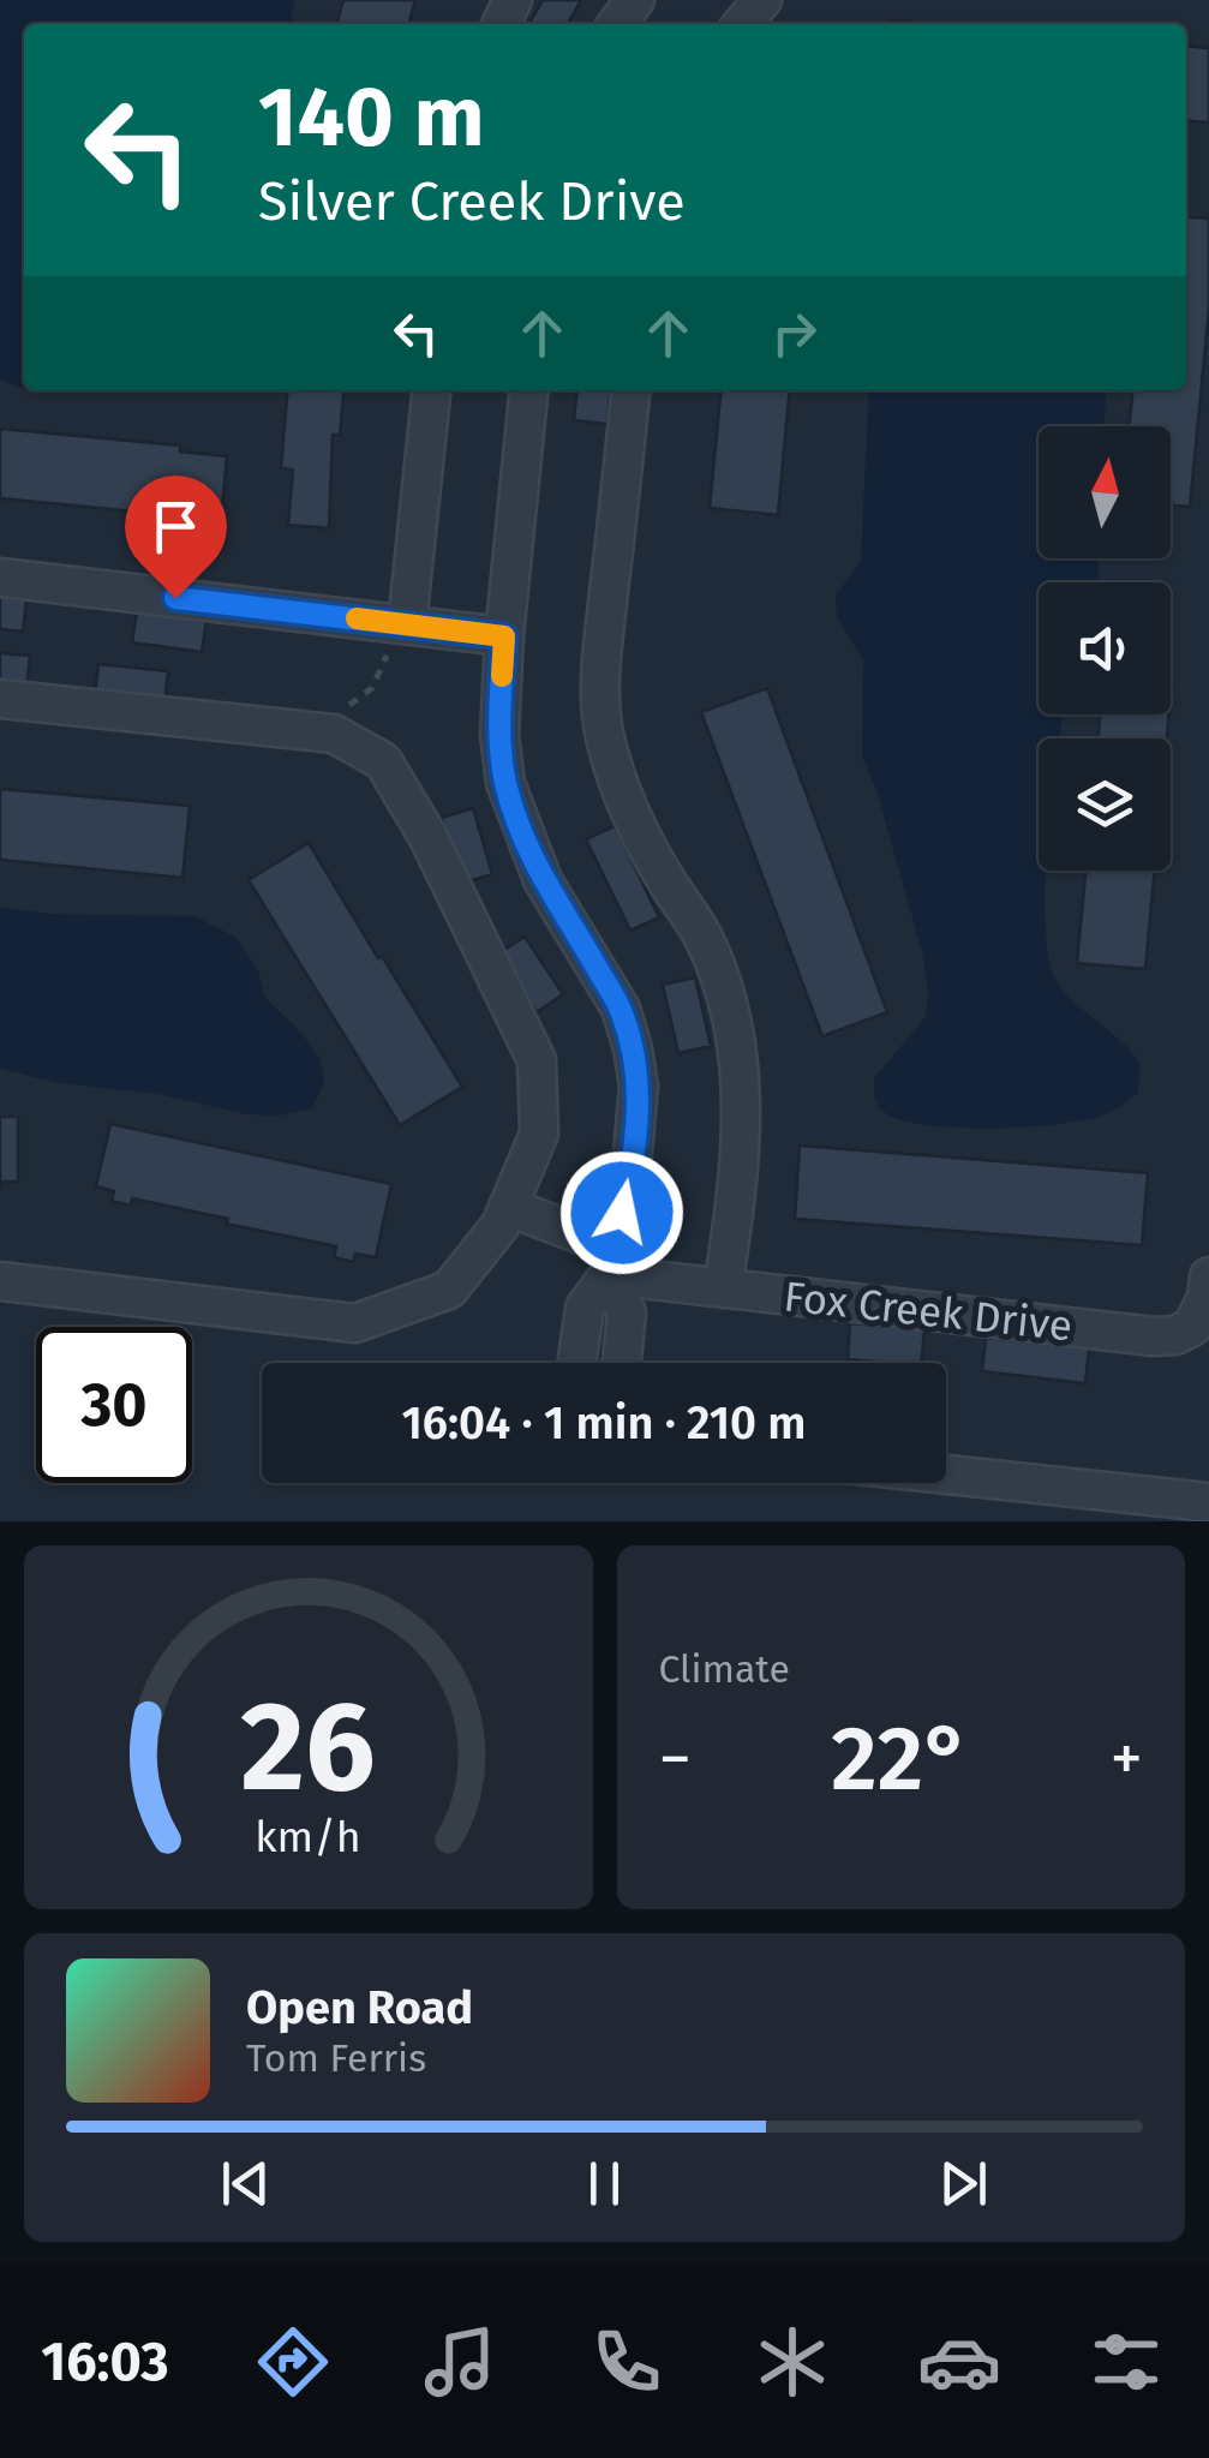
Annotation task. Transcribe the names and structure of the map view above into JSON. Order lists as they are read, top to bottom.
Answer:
{
  "streets": {
    "street": ["Fox Creek Drive"]
  },
  "north": "top",
  "page": {
    "turn": ["140 m", "Silver Creek Drive"],
    "limit": "30",
    "trip": "16:04 · 1 min · 210 m",
    "tile": "Climate",
    "heat": ["−", "22°", "+"],
    "song": ["Open Road", "Tom Ferris"],
    "tabs": "16:03",
    "gauge": ["26", "km/h"]
  }
}
